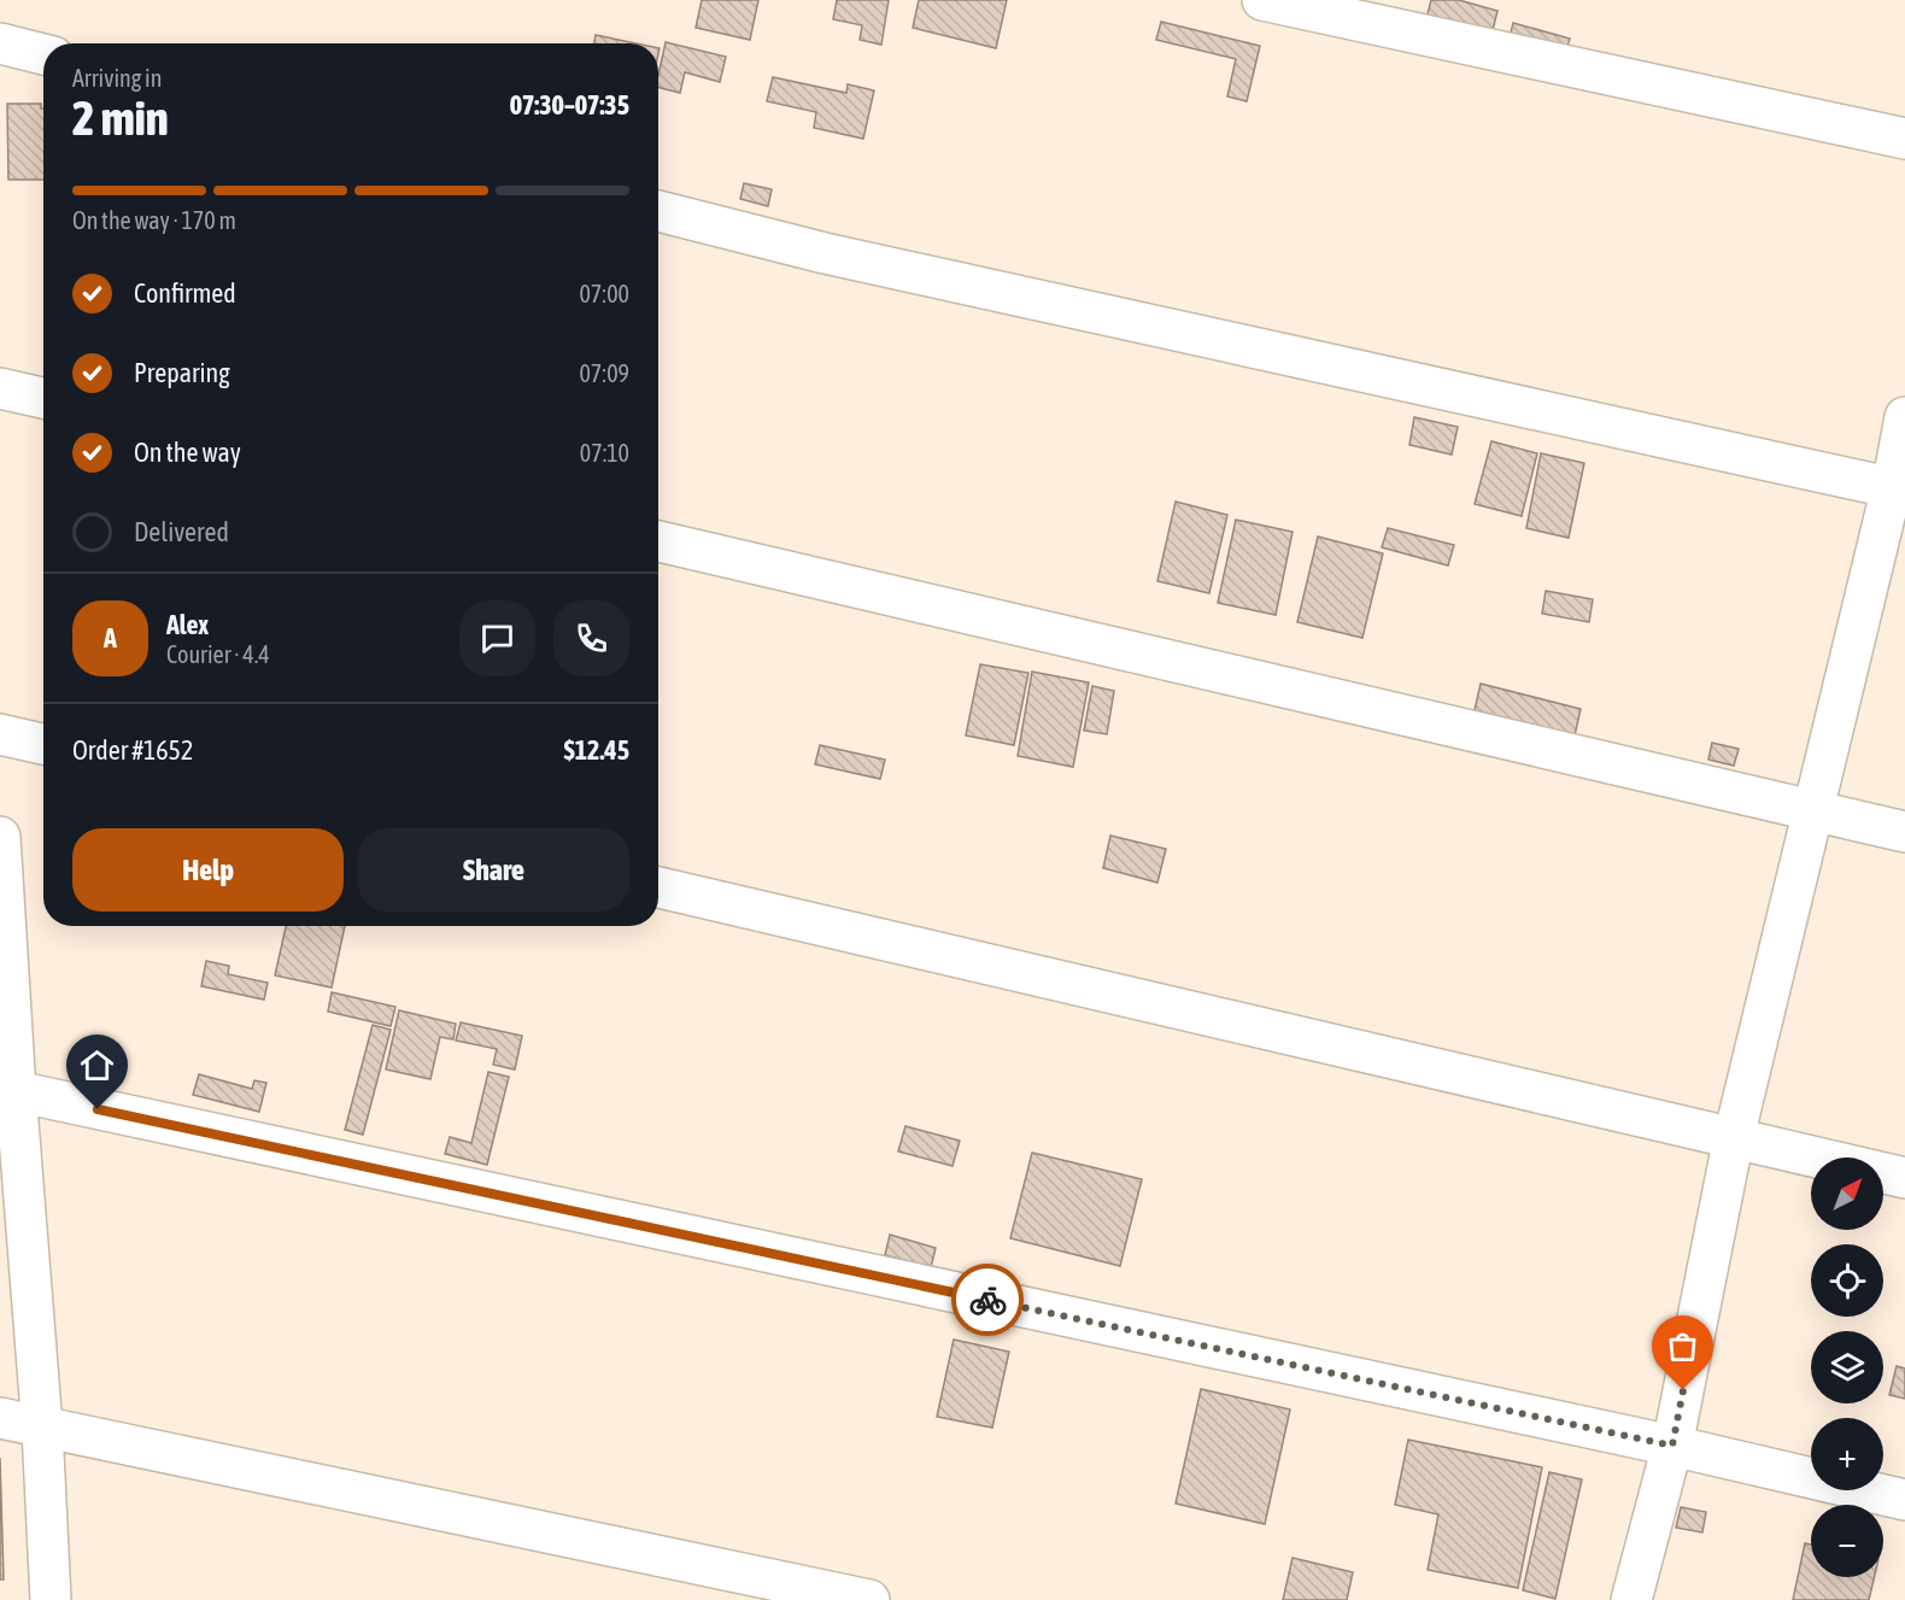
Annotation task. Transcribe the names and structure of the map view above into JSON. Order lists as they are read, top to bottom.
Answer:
{
  "north": "top right",
  "page": {
    "heading": ["2 min", "Arriving in", "07:30–07:35"],
    "panel": [
      "Alex",
      "Courier · 4.4",
      "Order #1652",
      "$12.45"
    ],
    "bar": "On the way · 170 m",
    "list": [
      ["Confirmed", "07:00"],
      ["Preparing", "07:09"],
      ["On the way", "07:10"],
      "Delivered"
    ],
    "round": "A",
    "buttons": ["Help", "Share"],
    "map_buttons": ["+", "−"]
  }
}
